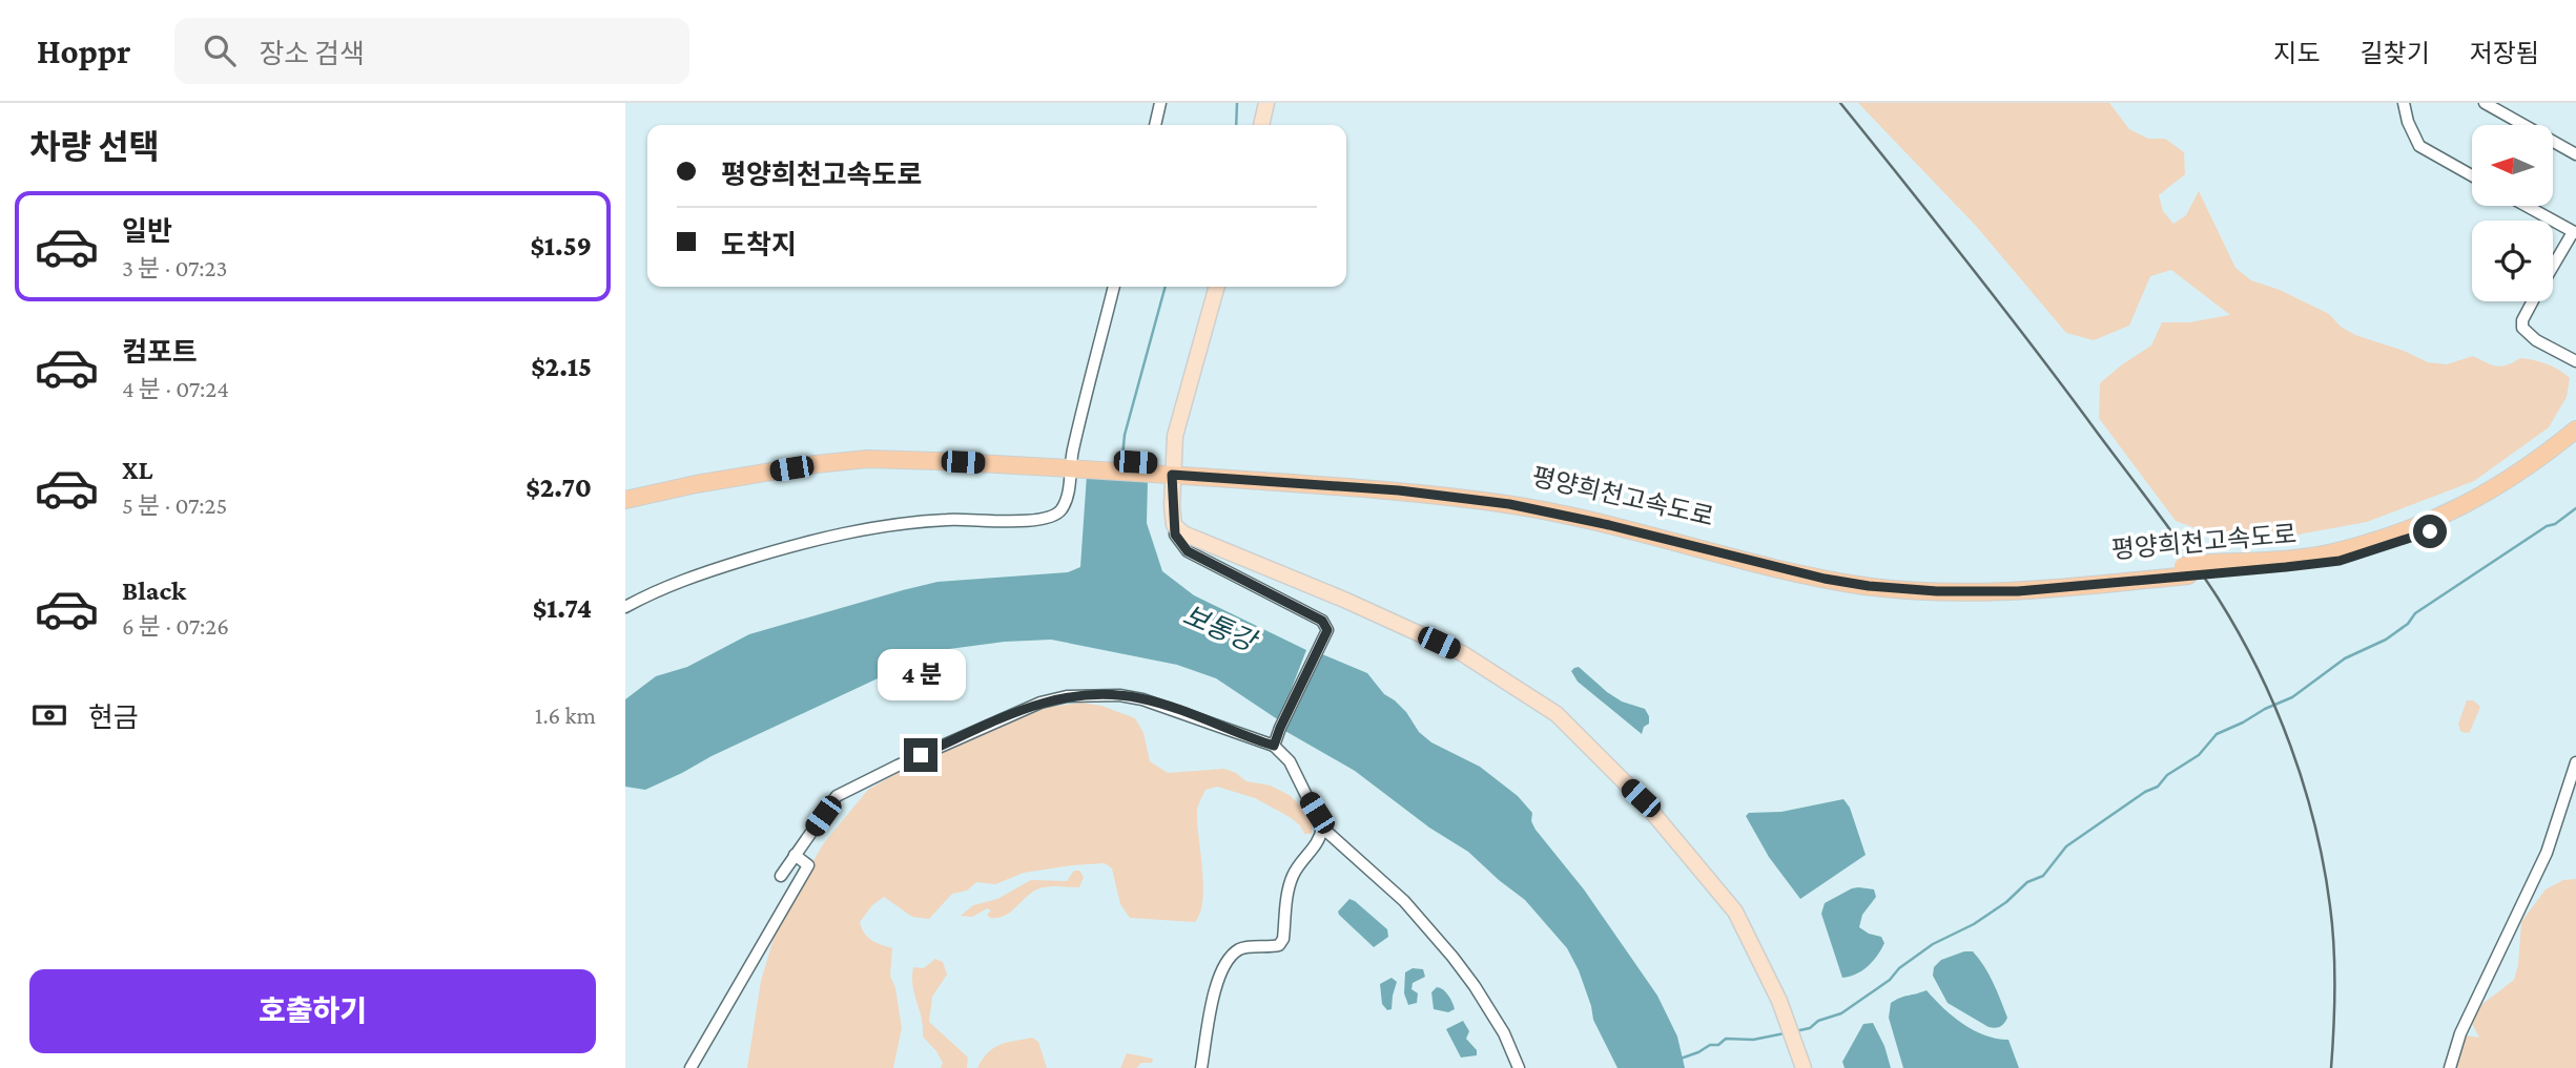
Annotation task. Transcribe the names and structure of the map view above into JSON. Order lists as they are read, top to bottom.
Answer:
{
  "streets": {
    "highway": ["평양희천고속도로"]
  },
  "water": ["보통강"],
  "north": "left",
  "page": {
    "header": "Hoppr",
    "search": "장소 검색",
    "nav": ["지도", "길찾기", "저장됨"],
    "heading": "차량 선택",
    "banner": ["평양희천고속도로", "도착지"],
    "list": [
      {
        "name": "일반",
        "note": "3 분 · 07:23",
        "value": "$1.59"
      },
      {
        "name": "컴포트",
        "note": "4 분 · 07:24",
        "value": "$2.15"
      },
      {
        "name": "XL",
        "note": "5 분 · 07:25",
        "value": "$2.70"
      },
      {
        "name": "Black",
        "note": "6 분 · 07:26",
        "value": "$1.74"
      }
    ],
    "bubble": "4 분",
    "pay": ["현금", "1.6 km"],
    "buttons": "호출하기"
  }
}
